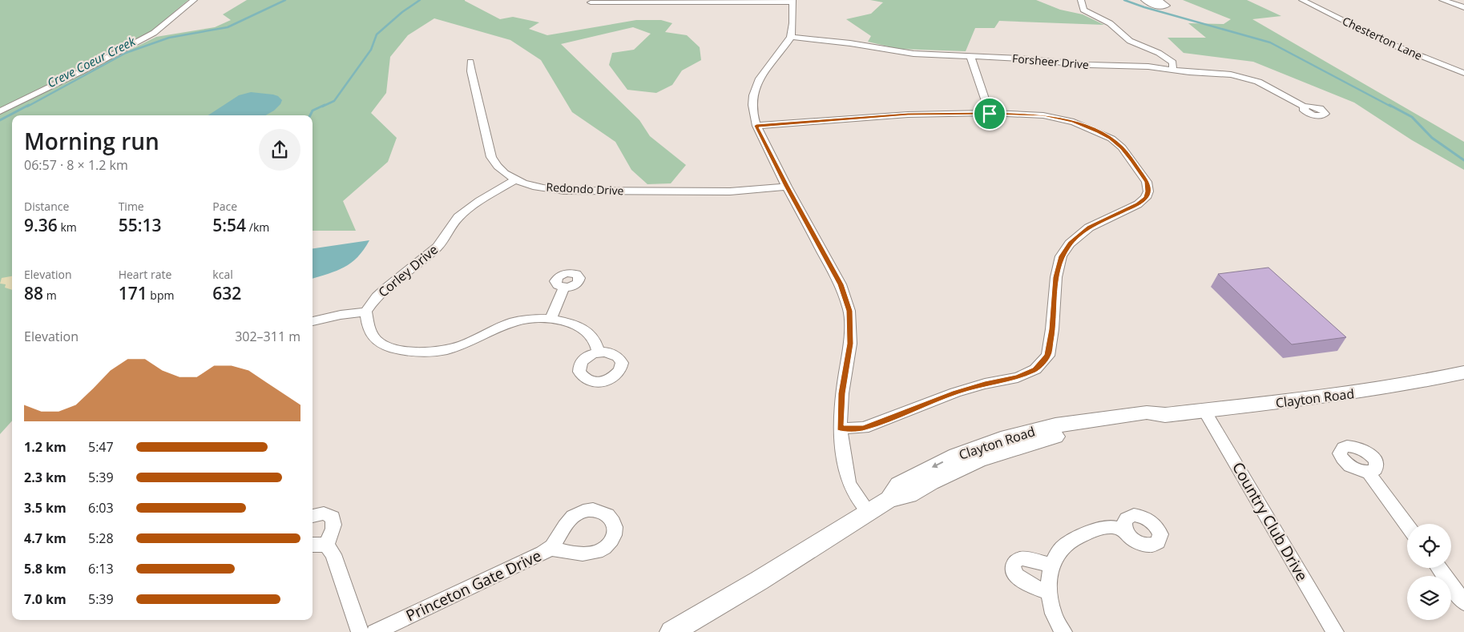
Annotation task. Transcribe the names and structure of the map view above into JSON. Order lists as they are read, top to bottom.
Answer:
{
  "streets": {
    "main road": ["Clayton Road"],
    "street": [
      "Chesterton Lane",
      "Forsheer Drive",
      "Redondo Drive",
      "Corley Drive",
      "Country Club Drive",
      "Princeton Gate Drive"
    ]
  },
  "crossings": [
    ["Redondo Drive", "Corley Drive"],
    ["Clayton Road", "Country Club Drive"]
  ],
  "water": ["Creve Coeur Creek"],
  "page": {
    "heading": ["Morning run", "06:57 · 8 × 1.2 km"],
    "stats": [
      ["Distance", "9.36 km"],
      ["Time", "55:13"],
      ["Pace", "5:54 /km"],
      ["Elevation", "88 m"],
      ["Heart rate", "171 bpm"],
      ["kcal", "632"]
    ],
    "chart": ["Elevation", "302–311 m"],
    "list": [
      {
        "name": "1.2 km",
        "note": "5:47"
      },
      {
        "name": "2.3 km",
        "note": "5:39"
      },
      {
        "name": "3.5 km",
        "note": "6:03"
      },
      {
        "name": "4.7 km",
        "note": "5:28"
      },
      {
        "name": "5.8 km",
        "note": "6:13"
      },
      {
        "name": "7.0 km",
        "note": "5:39"
      }
    ]
  }
}
